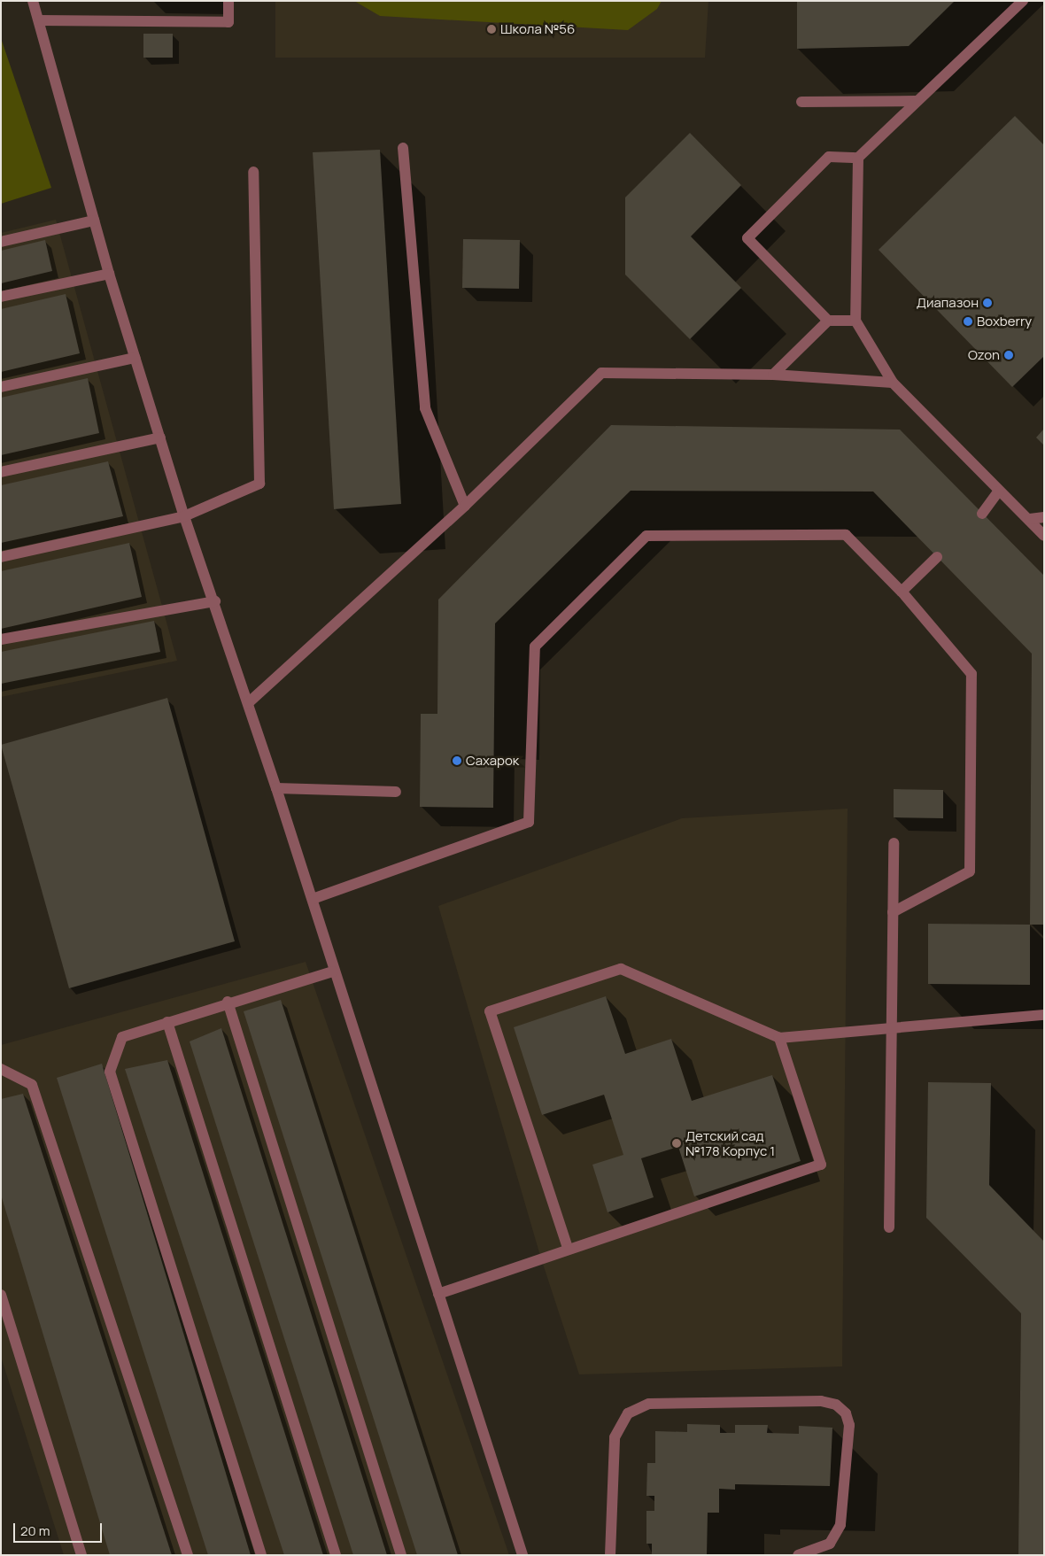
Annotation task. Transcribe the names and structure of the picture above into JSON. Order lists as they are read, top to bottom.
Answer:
{
  "places": [
    "Школа №56",
    "Диапазон",
    "Boxberry",
    "Ozon",
    "Сахарок",
    "Детский сад №178 Корпус 1"
  ],
  "scale_bar": "20 m"
}
